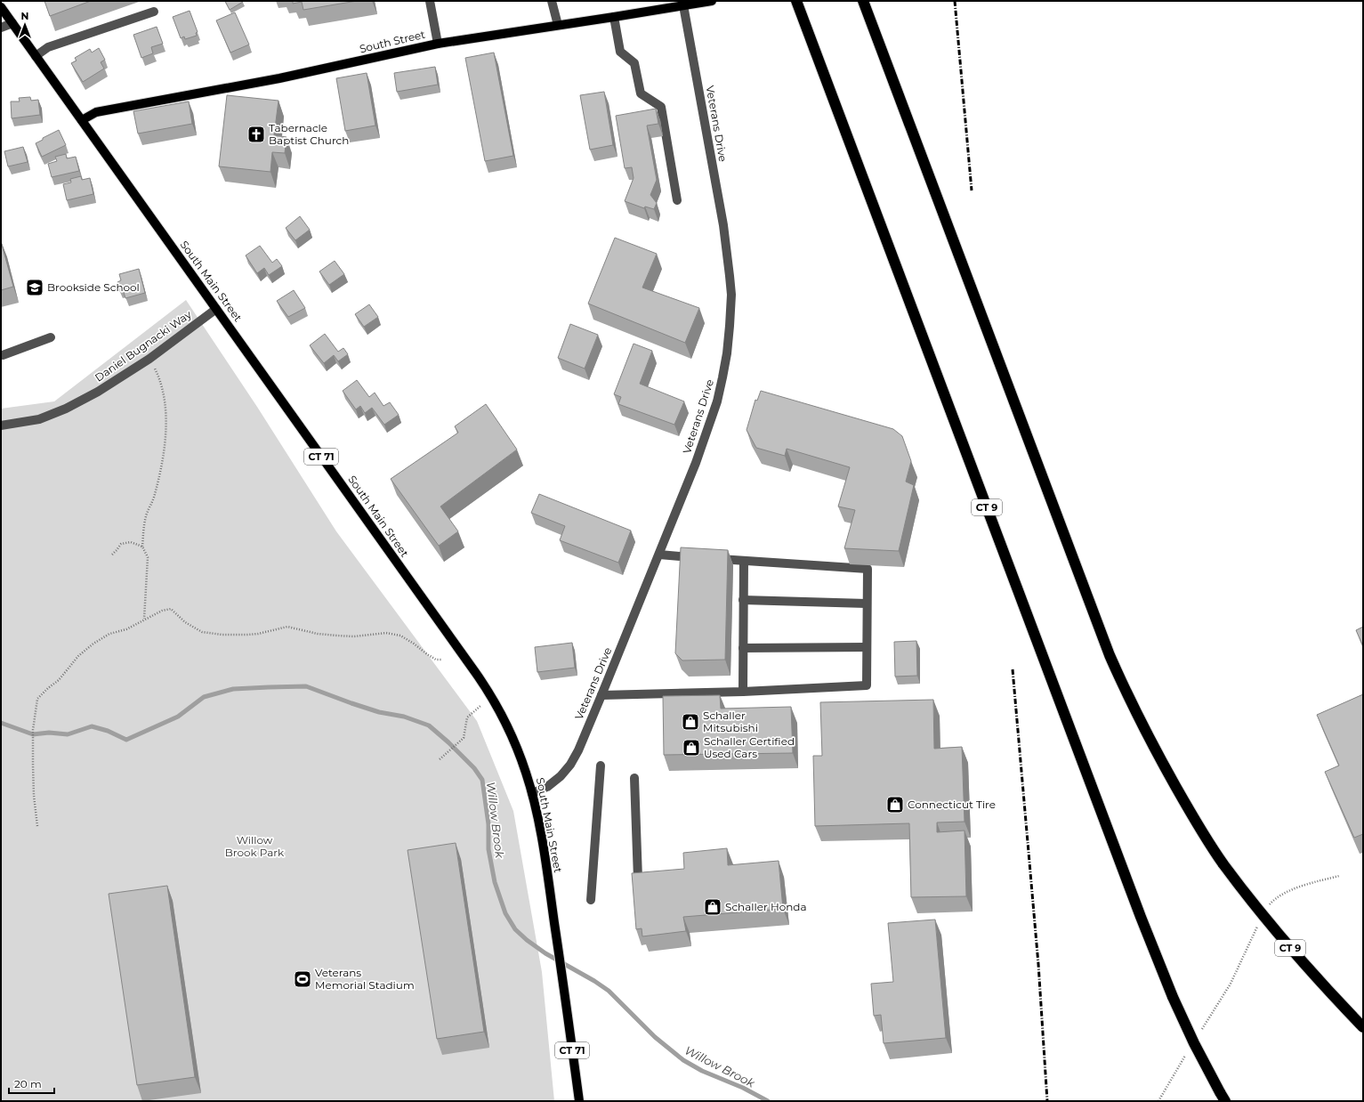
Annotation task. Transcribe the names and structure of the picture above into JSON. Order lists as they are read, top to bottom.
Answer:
{
  "streets": {
    "highway": ["CT 9"],
    "main road": ["South Street", "South Main Street", "CT 71"],
    "street": ["Veterans Drive", "Daniel Bugnacki Way"]
  },
  "crossings": [
    ["South Street", "Veterans Drive"],
    ["South Street", "South Main Street"],
    ["Veterans Drive", "South Main Street"],
    ["South Main Street", "Daniel Bugnacki Way"]
  ],
  "water": ["Willow Brook"],
  "parks": ["Willow Brook Park"],
  "places": {
    "church": ["Tabernacle Baptist Church"],
    "school or university": ["Brookside School"],
    "shop": [
      "Schaller Mitsubishi",
      "Schaller Certified Used Cars",
      "Connecticut Tire",
      "Schaller Honda"
    ],
    "sports": ["Veterans Memorial Stadium"]
  },
  "scale_bar": "20 m",
  "north": "top"
}
